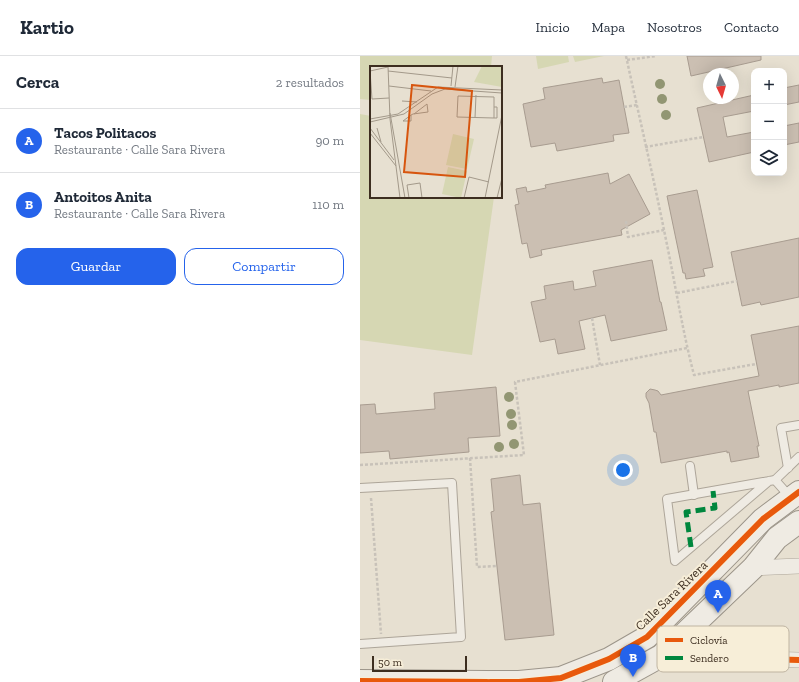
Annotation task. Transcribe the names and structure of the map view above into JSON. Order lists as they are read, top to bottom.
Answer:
{
  "streets": {
    "street": ["Calle Sara Rivera"]
  },
  "legend": ["Ciclovía", "Sendero"],
  "scale_bar": "50 m",
  "north": "bottom",
  "page": {
    "header": "Kartio",
    "nav": [
      "Inicio",
      "Mapa",
      "Nosotros",
      "Contacto"
    ],
    "heading": ["Cerca", "2 resultados"],
    "map_buttons": ["+", "−"],
    "list": [
      {
        "mark": "A",
        "name": "Tacos Politacos",
        "note": "Restaurante · Calle Sara Rivera",
        "value": "90 m"
      },
      {
        "mark": "B",
        "name": "Antoitos Anita",
        "note": "Restaurante · Calle Sara Rivera",
        "value": "110 m"
      }
    ],
    "buttons": ["Guardar", "Compartir"],
    "pins": ["A", "B"],
    "scale": "50 m"
  }
}
